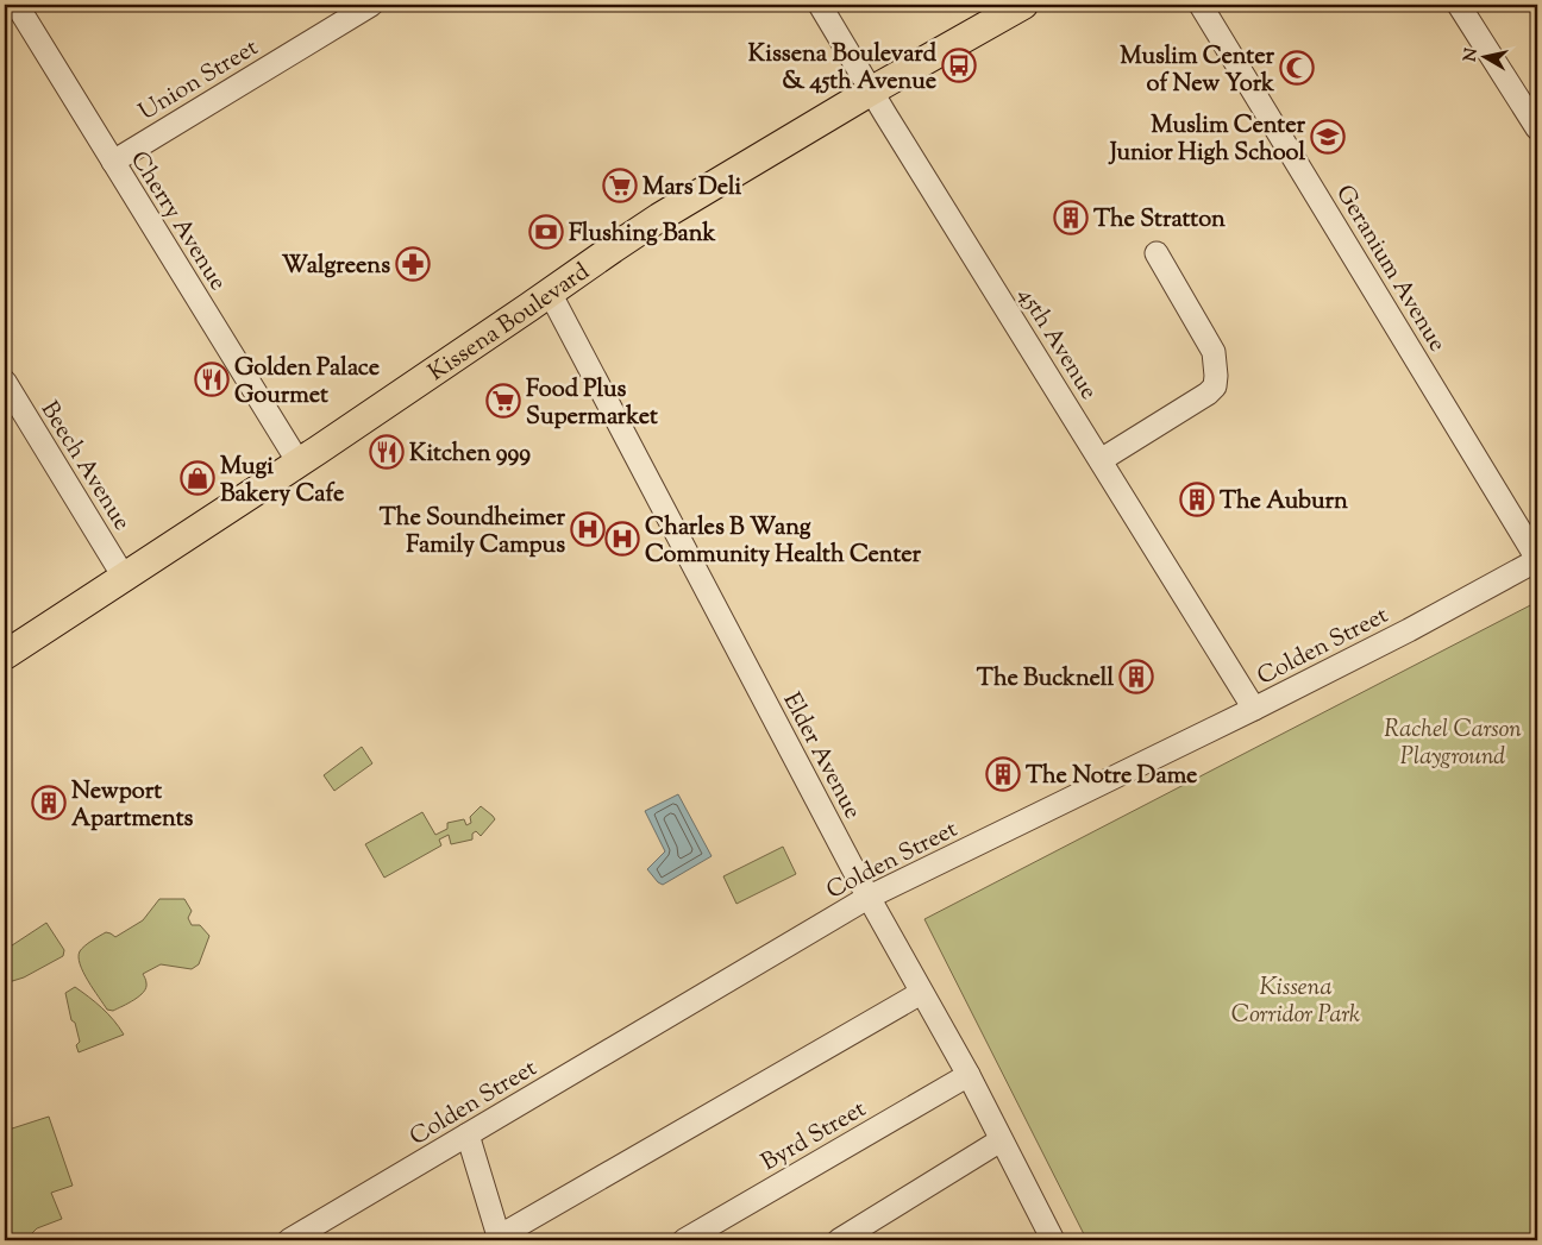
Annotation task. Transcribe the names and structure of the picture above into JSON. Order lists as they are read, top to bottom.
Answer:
{
  "streets": {
    "main road": ["Kissena Boulevard"],
    "street": [
      "Union Street",
      "Cherry Avenue",
      "Geranium Avenue",
      "45th Avenue",
      "Beech Avenue",
      "Colden Street",
      "Elder Avenue",
      "Byrd Street"
    ]
  },
  "crossings": [
    ["Union Street", "Cherry Avenue"],
    ["Cherry Avenue", "Kissena Boulevard"],
    ["Geranium Avenue", "Colden Street"],
    ["Kissena Boulevard", "45th Avenue"],
    ["Kissena Boulevard", "Beech Avenue"],
    ["Kissena Boulevard", "Elder Avenue"],
    ["45th Avenue", "Colden Street"],
    ["Colden Street", "Elder Avenue"],
    ["Elder Avenue", "Byrd Street"]
  ],
  "parks": ["Rachel Carson Playground", "Kissena Corridor Park"],
  "places": {
    "bus stop": ["Kissena Boulevard & 45th Avenue"],
    "mosque": ["Muslim Center of New York"],
    "school or university": ["Muslim Center Junior High School"],
    "supermarket": ["Mars Deli", "Food Plus Supermarket"],
    "building": [
      "The Stratton",
      "The Auburn",
      "The Bucknell",
      "The Notre Dame",
      "Newport Apartments"
    ],
    "bank": ["Flushing Bank"],
    "pharmacy": ["Walgreens"],
    "restaurant": ["Golden Palace Gourmet", "Kitchen 999"],
    "shop": ["Mugi Bakery Cafe"],
    "hospital": ["The Soundheimer Family Campus", "Charles B Wang Community Health Center"]
  },
  "north": "left"
}
